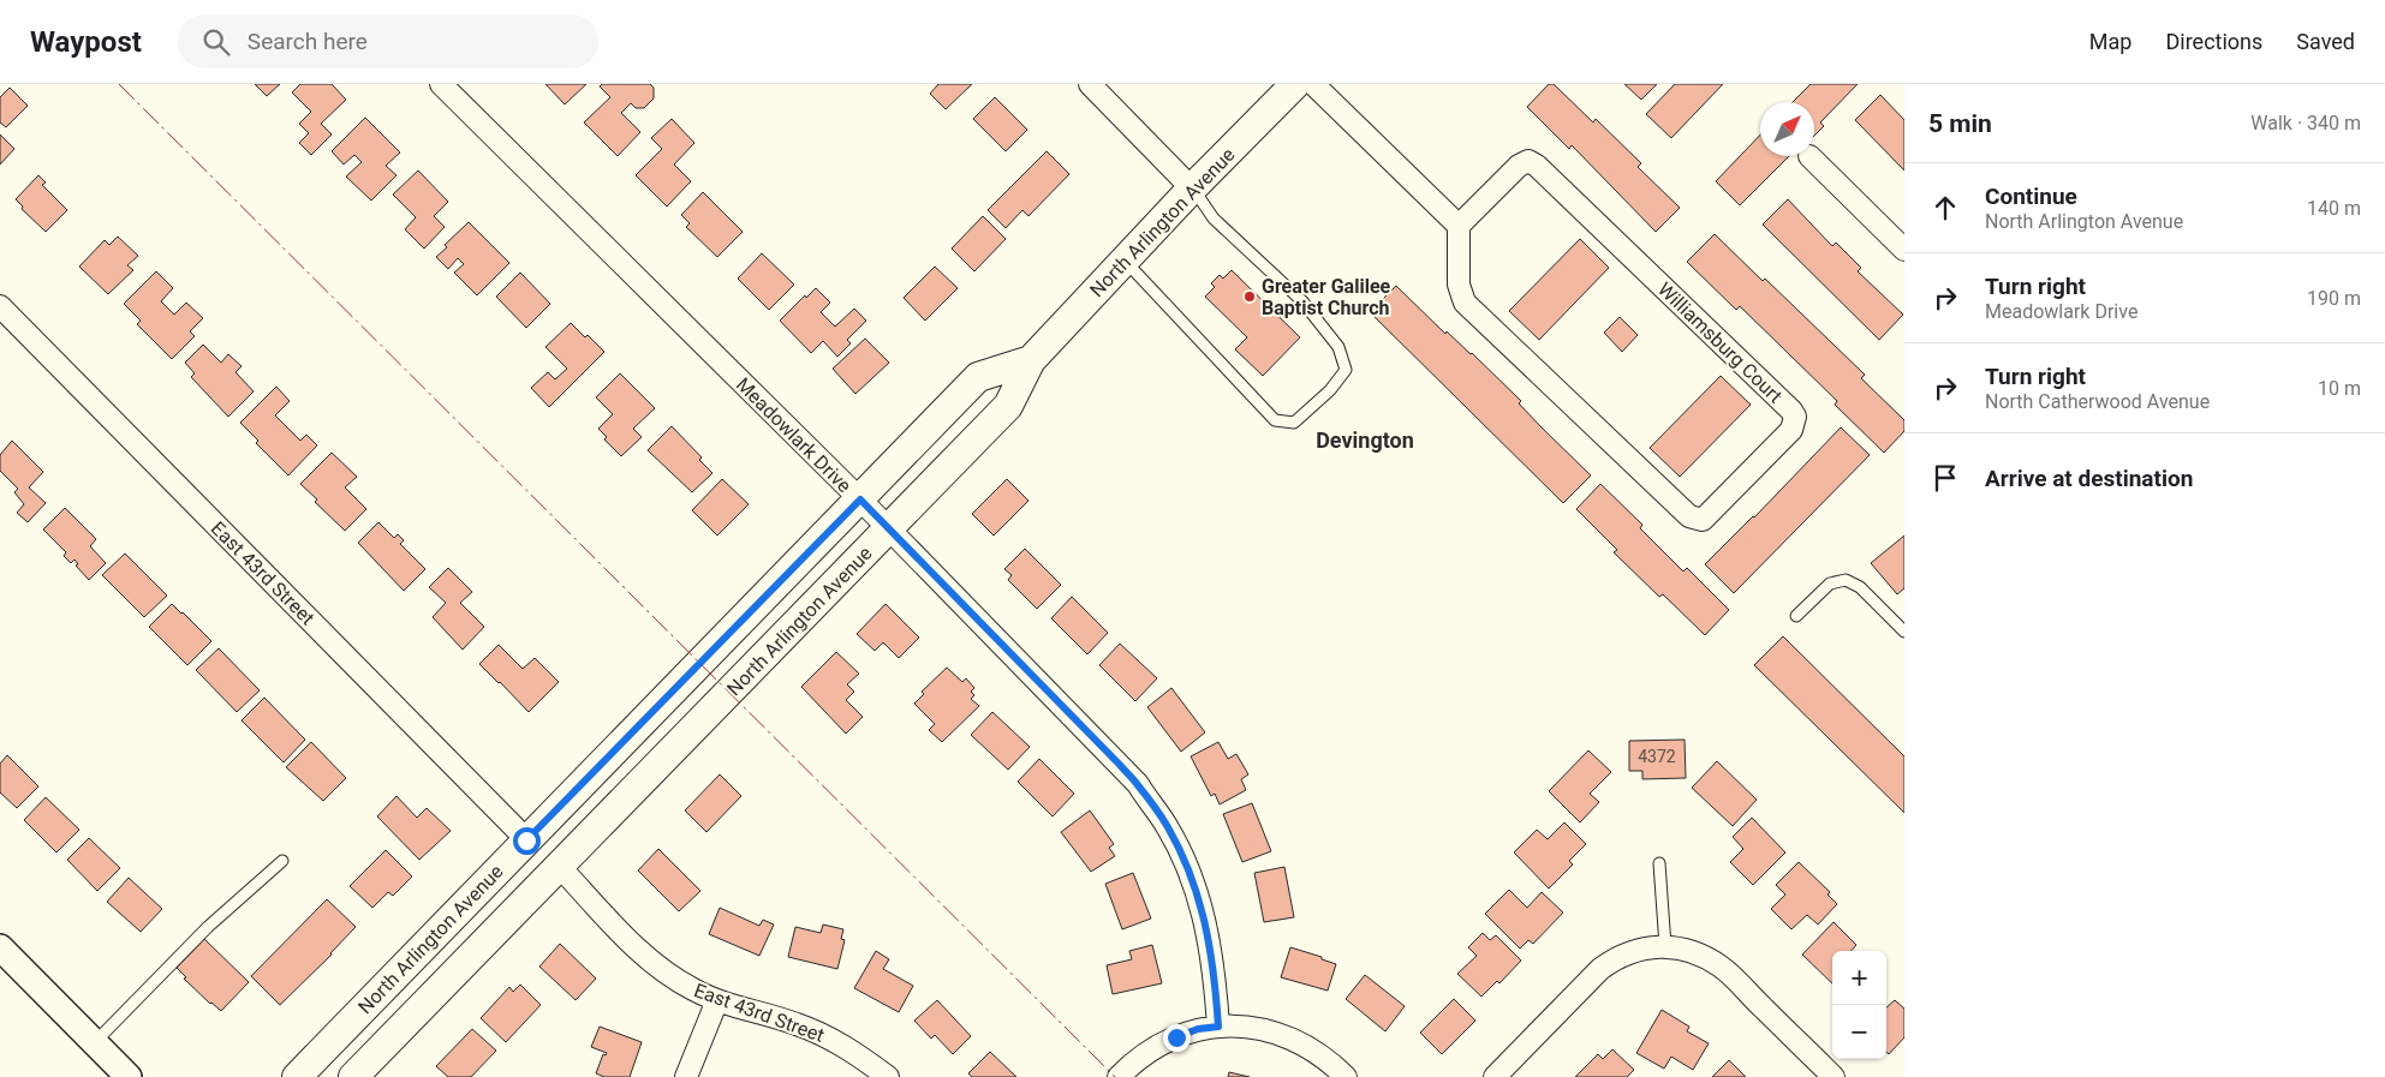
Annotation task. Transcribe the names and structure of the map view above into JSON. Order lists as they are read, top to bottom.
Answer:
{
  "streets": {
    "main road": ["North Arlington Avenue"],
    "street": ["Williamsburg Court", "Meadowlark Drive", "East 43rd Street"]
  },
  "crossings": [
    ["North Arlington Avenue", "Meadowlark Drive"],
    ["North Arlington Avenue", "East 43rd Street"]
  ],
  "districts": ["Devington"],
  "places": ["Greater Galilee Baptist Church"],
  "house_numbers": ["4372"],
  "north": "top right",
  "page": {
    "header": "Waypost",
    "search": "Search here",
    "nav": ["Map", "Directions", "Saved"],
    "heading": ["5 min", "Walk · 340 m"],
    "list": [
      ["Continue", "North Arlington Avenue", "140 m"],
      ["Turn right", "Meadowlark Drive", "190 m"],
      ["Turn right", "North Catherwood Avenue", "10 m"],
      "Arrive at destination"
    ],
    "map_buttons": ["+", "−"]
  }
}
